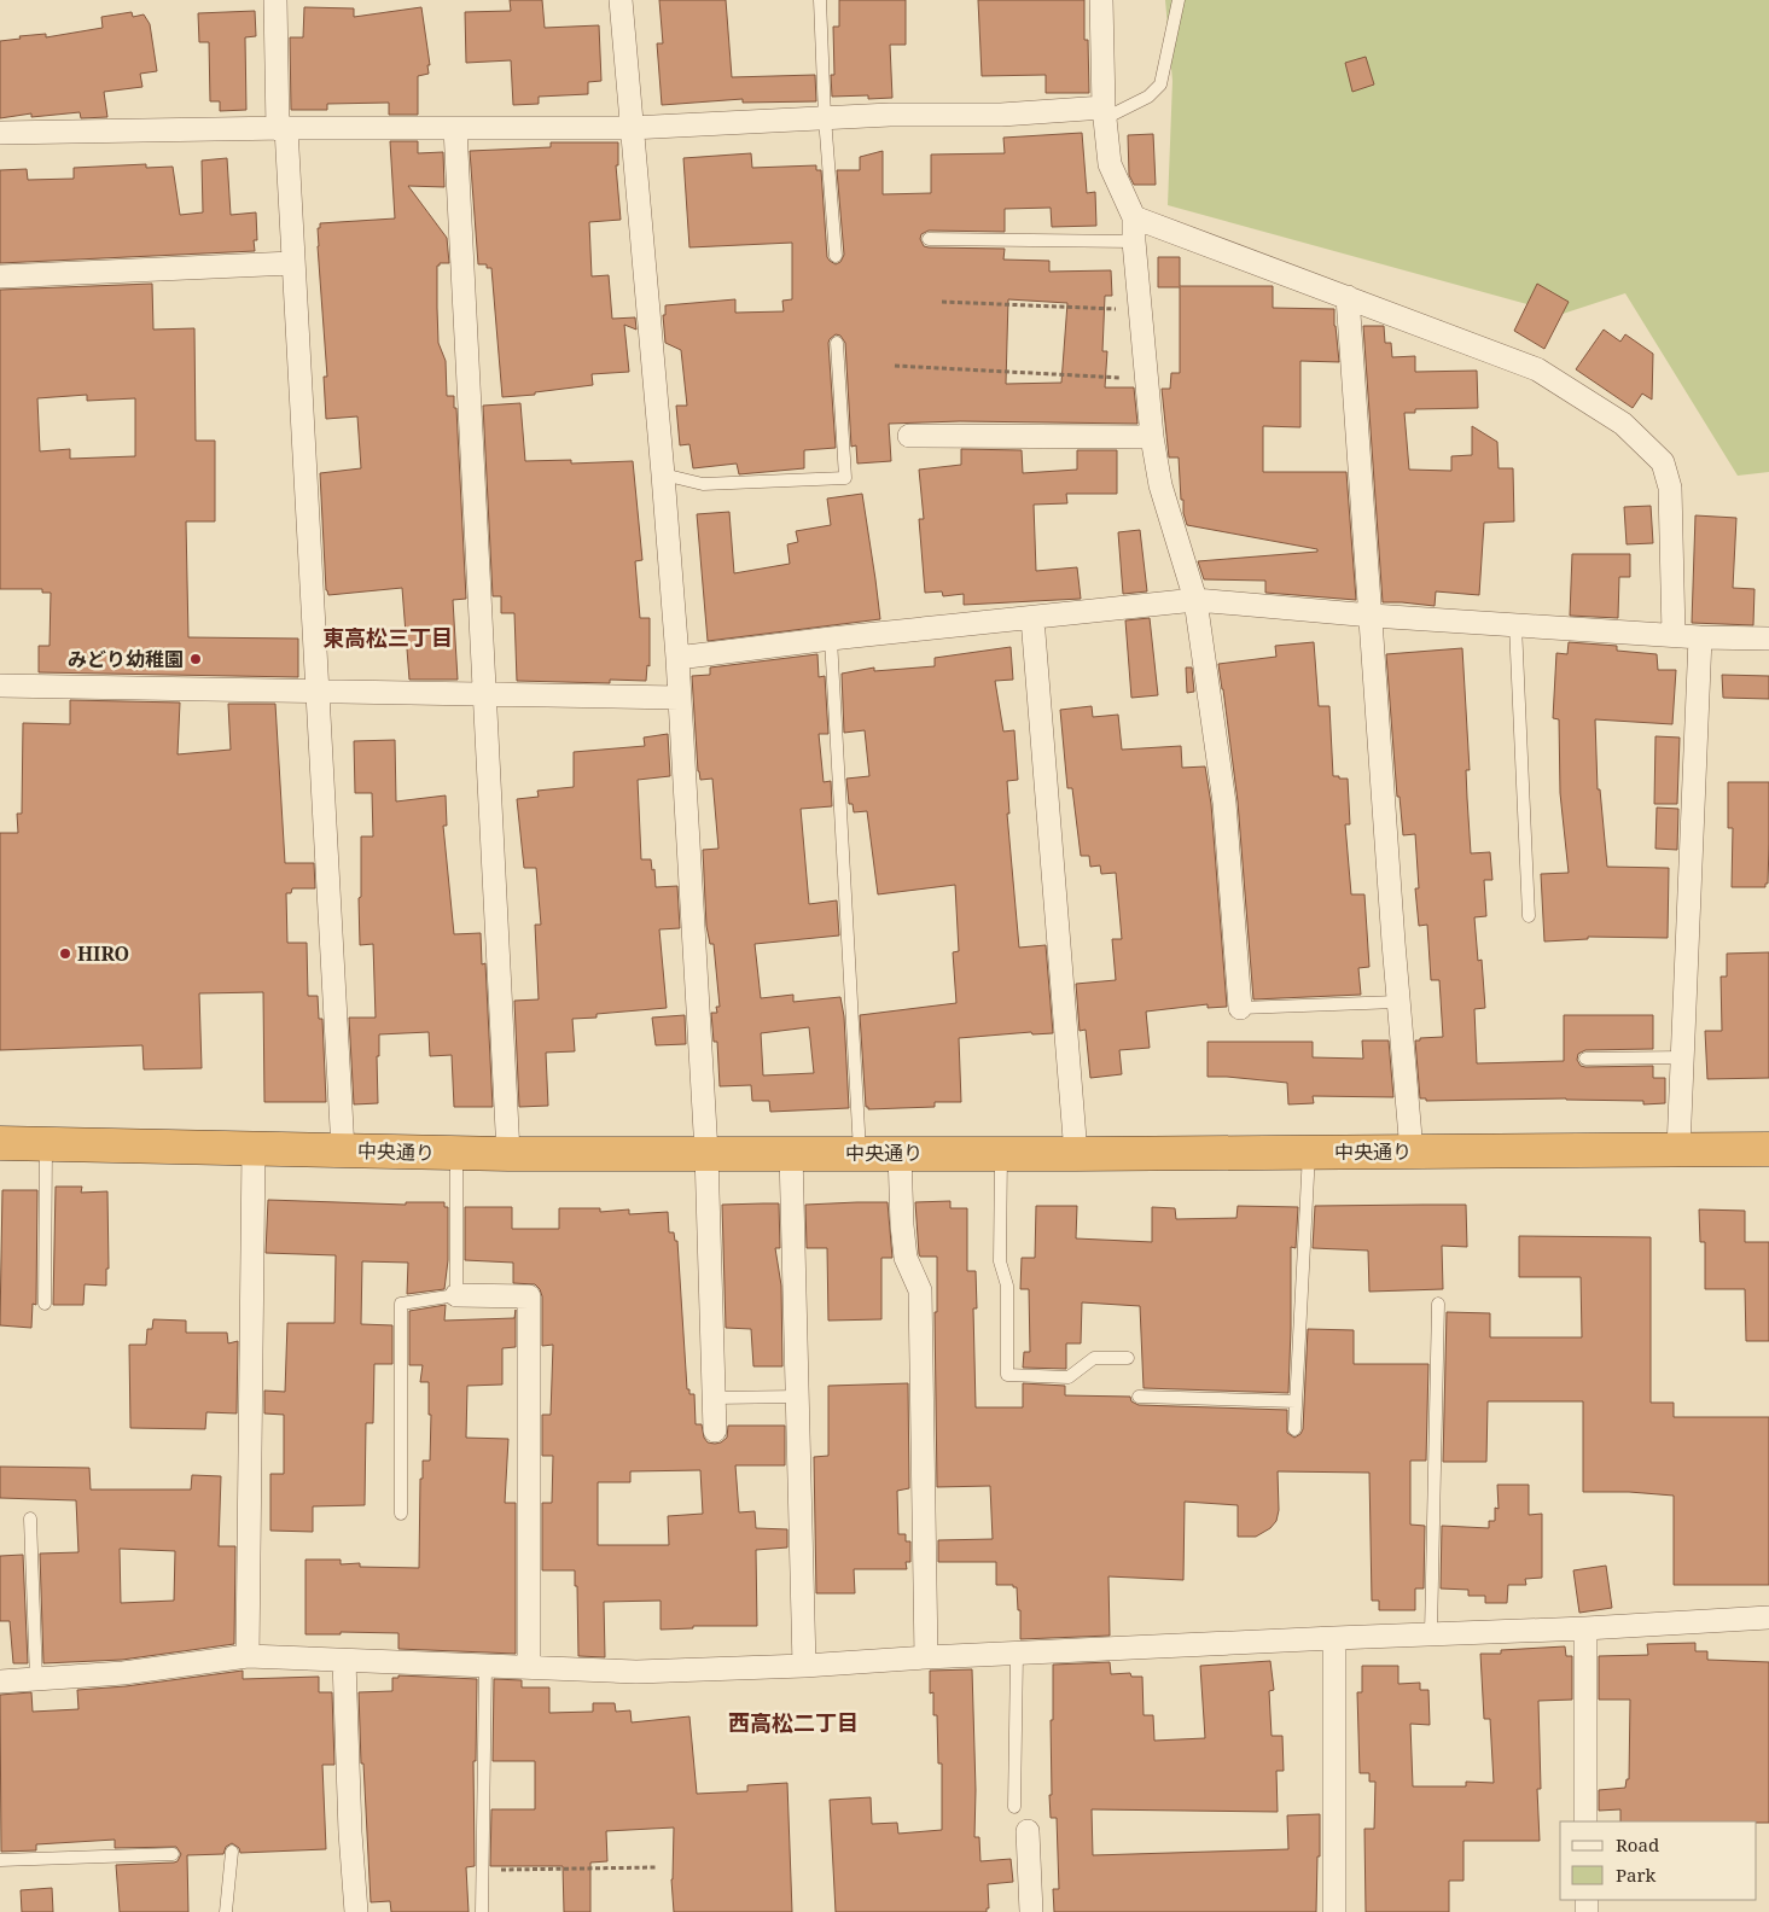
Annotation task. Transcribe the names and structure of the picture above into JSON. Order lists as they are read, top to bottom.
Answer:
{
  "streets": {
    "highway": ["中央通り"]
  },
  "districts": ["東高松三丁目", "西高松二丁目"],
  "places": ["みどり幼稚園", "HIRO"],
  "legend": ["Road", "Park"]
}
